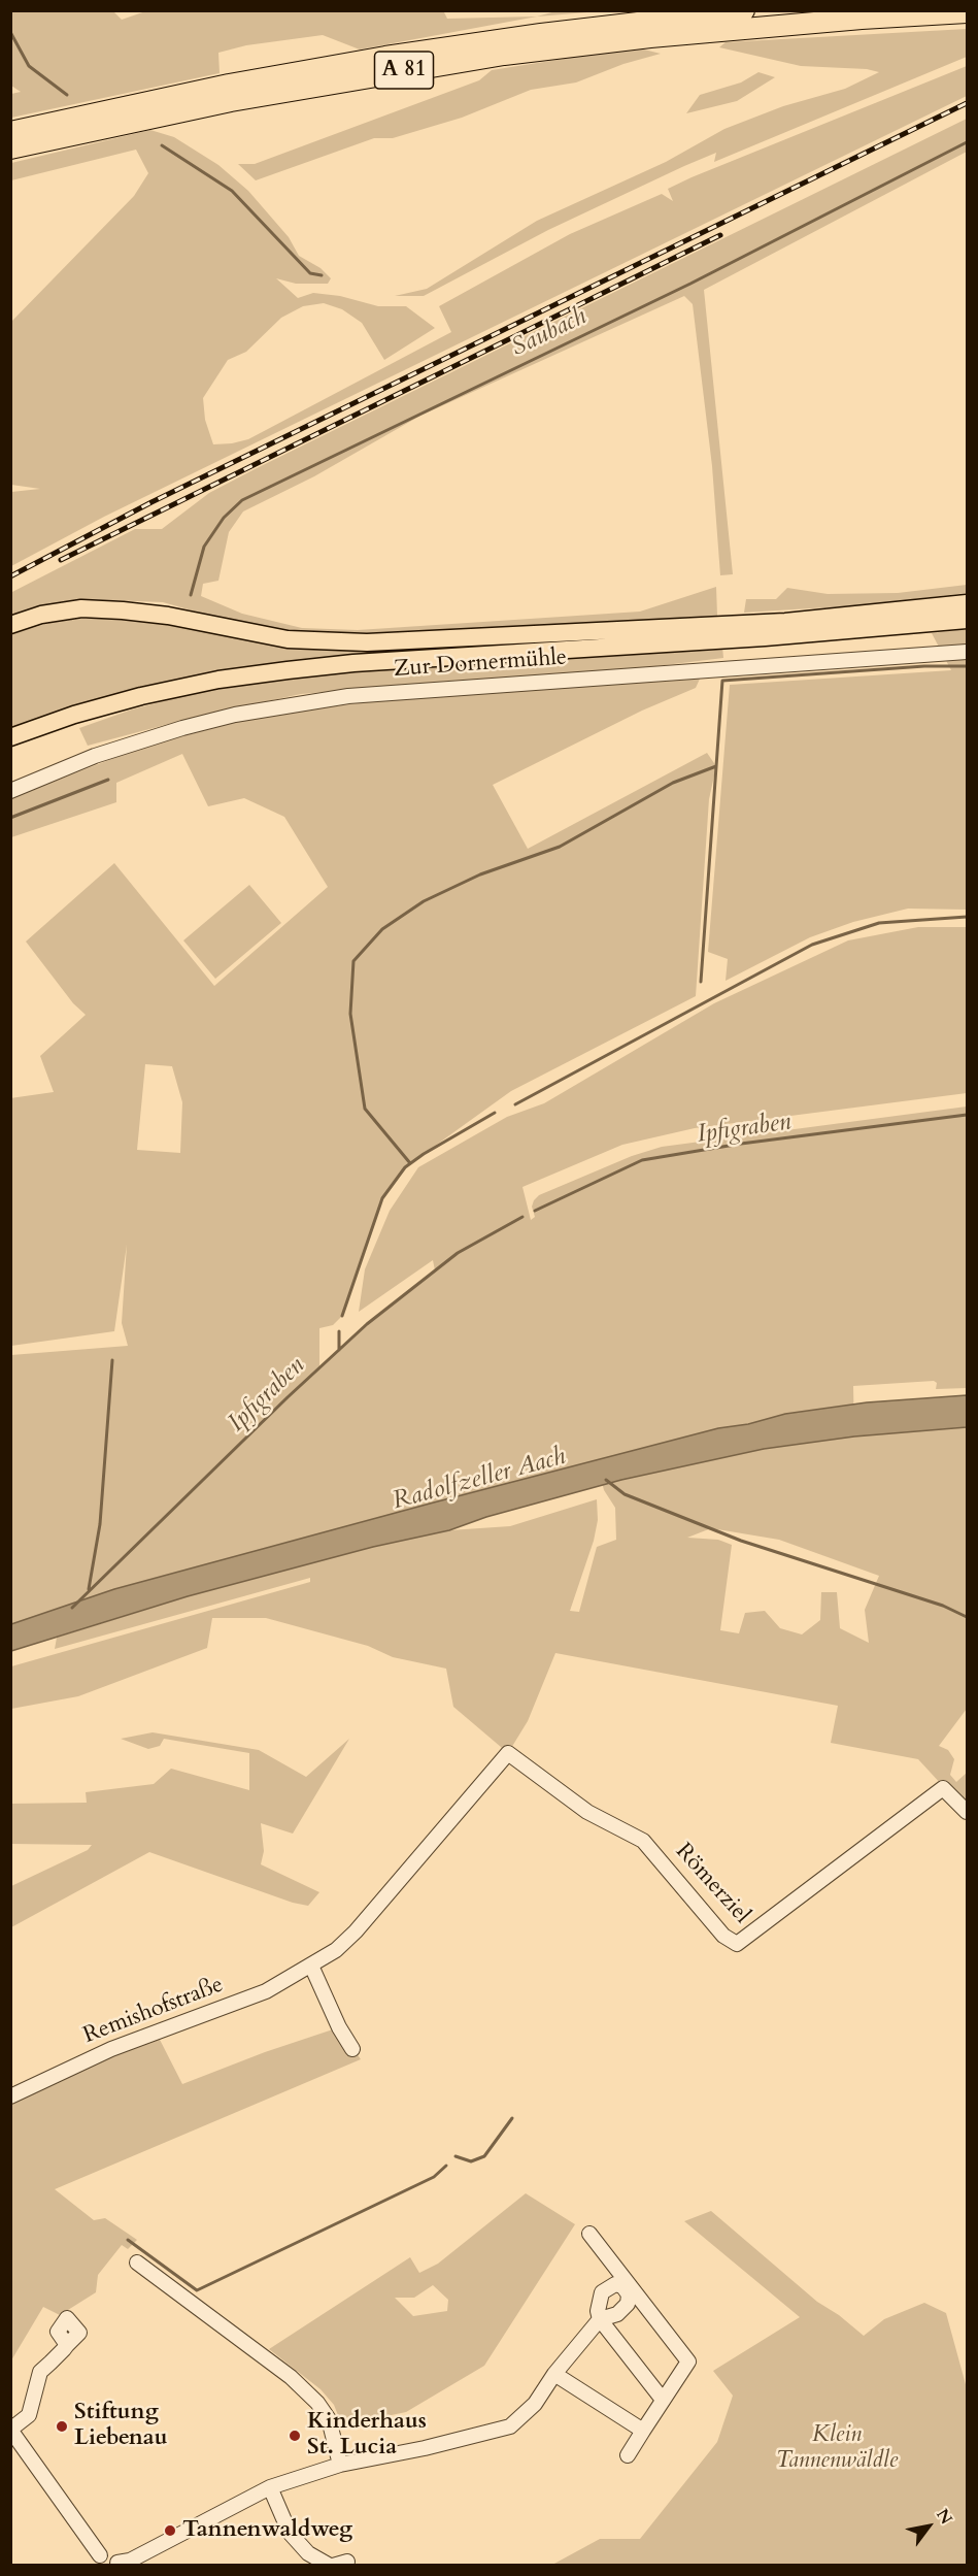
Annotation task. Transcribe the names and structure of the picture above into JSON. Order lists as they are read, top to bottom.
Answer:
{
  "streets": {
    "highway": ["A 81"],
    "street": ["Zur Dornermühle", "Römerziel", "Remishofstraße"]
  },
  "crossings": [
    ["Römerziel", "Remishofstraße"]
  ],
  "water": ["Saubach", "Ipfigraben", "Radolfzeller Aach"],
  "parks": ["Klein Tannenwäldle"],
  "places": ["Stiftung Liebenau", "Kinderhaus St. Lucia", "Tannenwaldweg"],
  "north": "top right"
}
